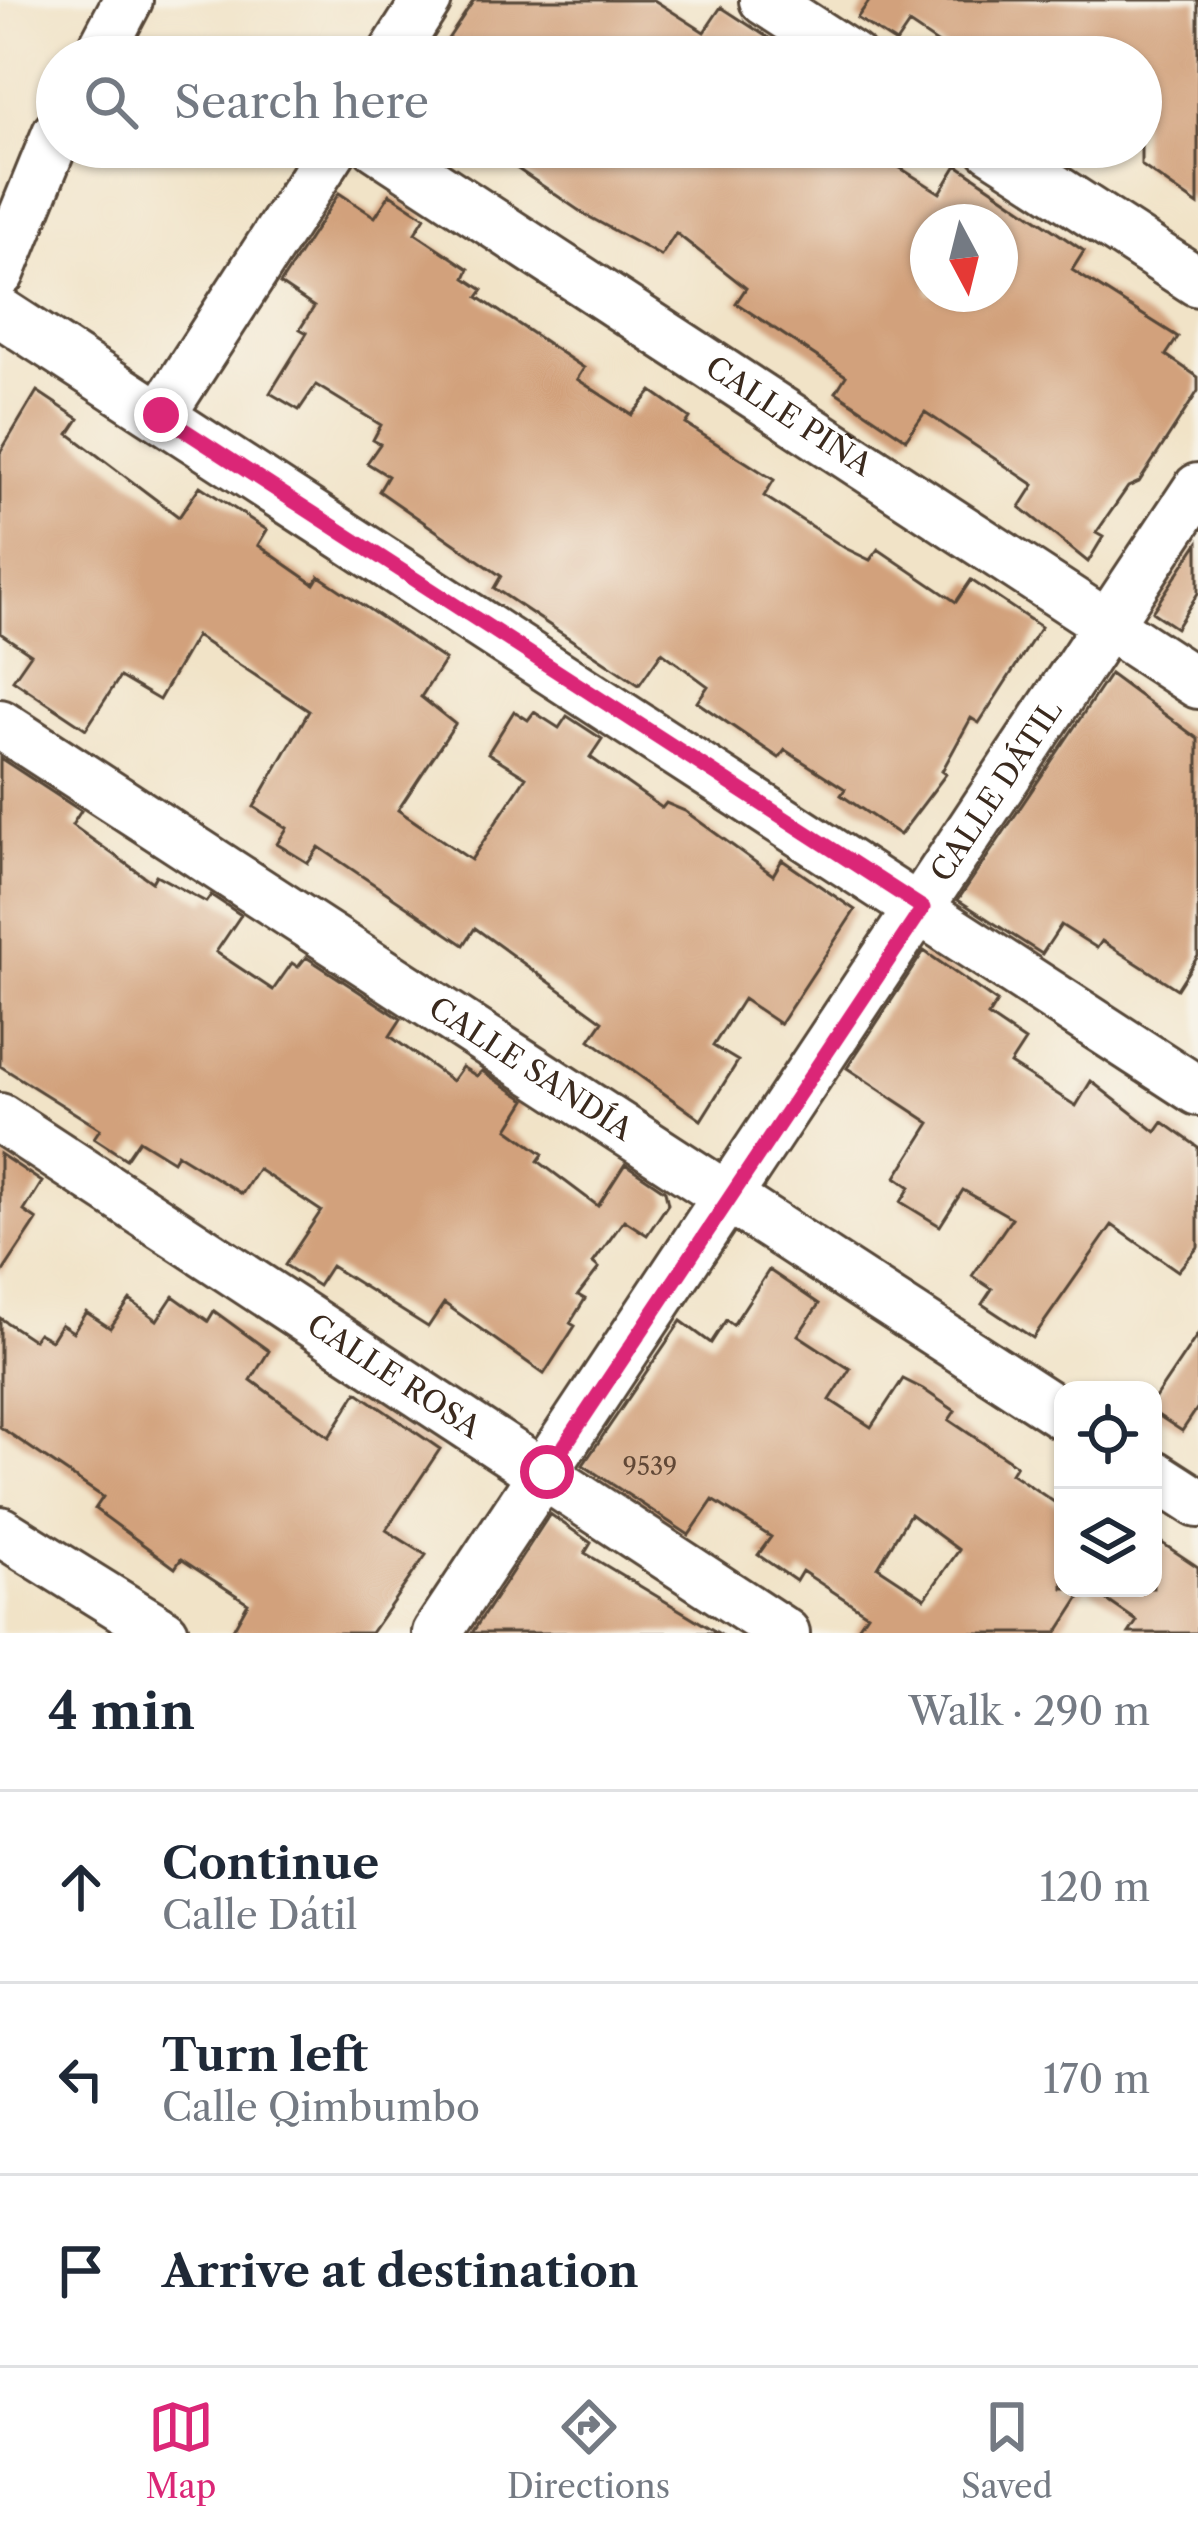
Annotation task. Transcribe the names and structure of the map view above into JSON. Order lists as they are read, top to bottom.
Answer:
{
  "streets": {
    "street": [
      "CALLE PIÑA",
      "CALLE DÁTIL",
      "CALLE SANDÍA",
      "CALLE ROSA"
    ]
  },
  "crossings": [
    ["CALLE PIÑA", "CALLE DÁTIL"],
    ["CALLE DÁTIL", "CALLE SANDÍA"],
    ["CALLE DÁTIL", "CALLE ROSA"]
  ],
  "house_numbers": ["9539"],
  "north": "bottom",
  "page": {
    "search": "Search here",
    "heading": ["4 min", "Walk · 290 m"],
    "list": [
      ["Continue", "Calle Dátil", "120 m"],
      ["Turn left", "Calle Qimbumbo", "170 m"],
      "Arrive at destination"
    ],
    "nav": ["Map", "Directions", "Saved"]
  }
}
